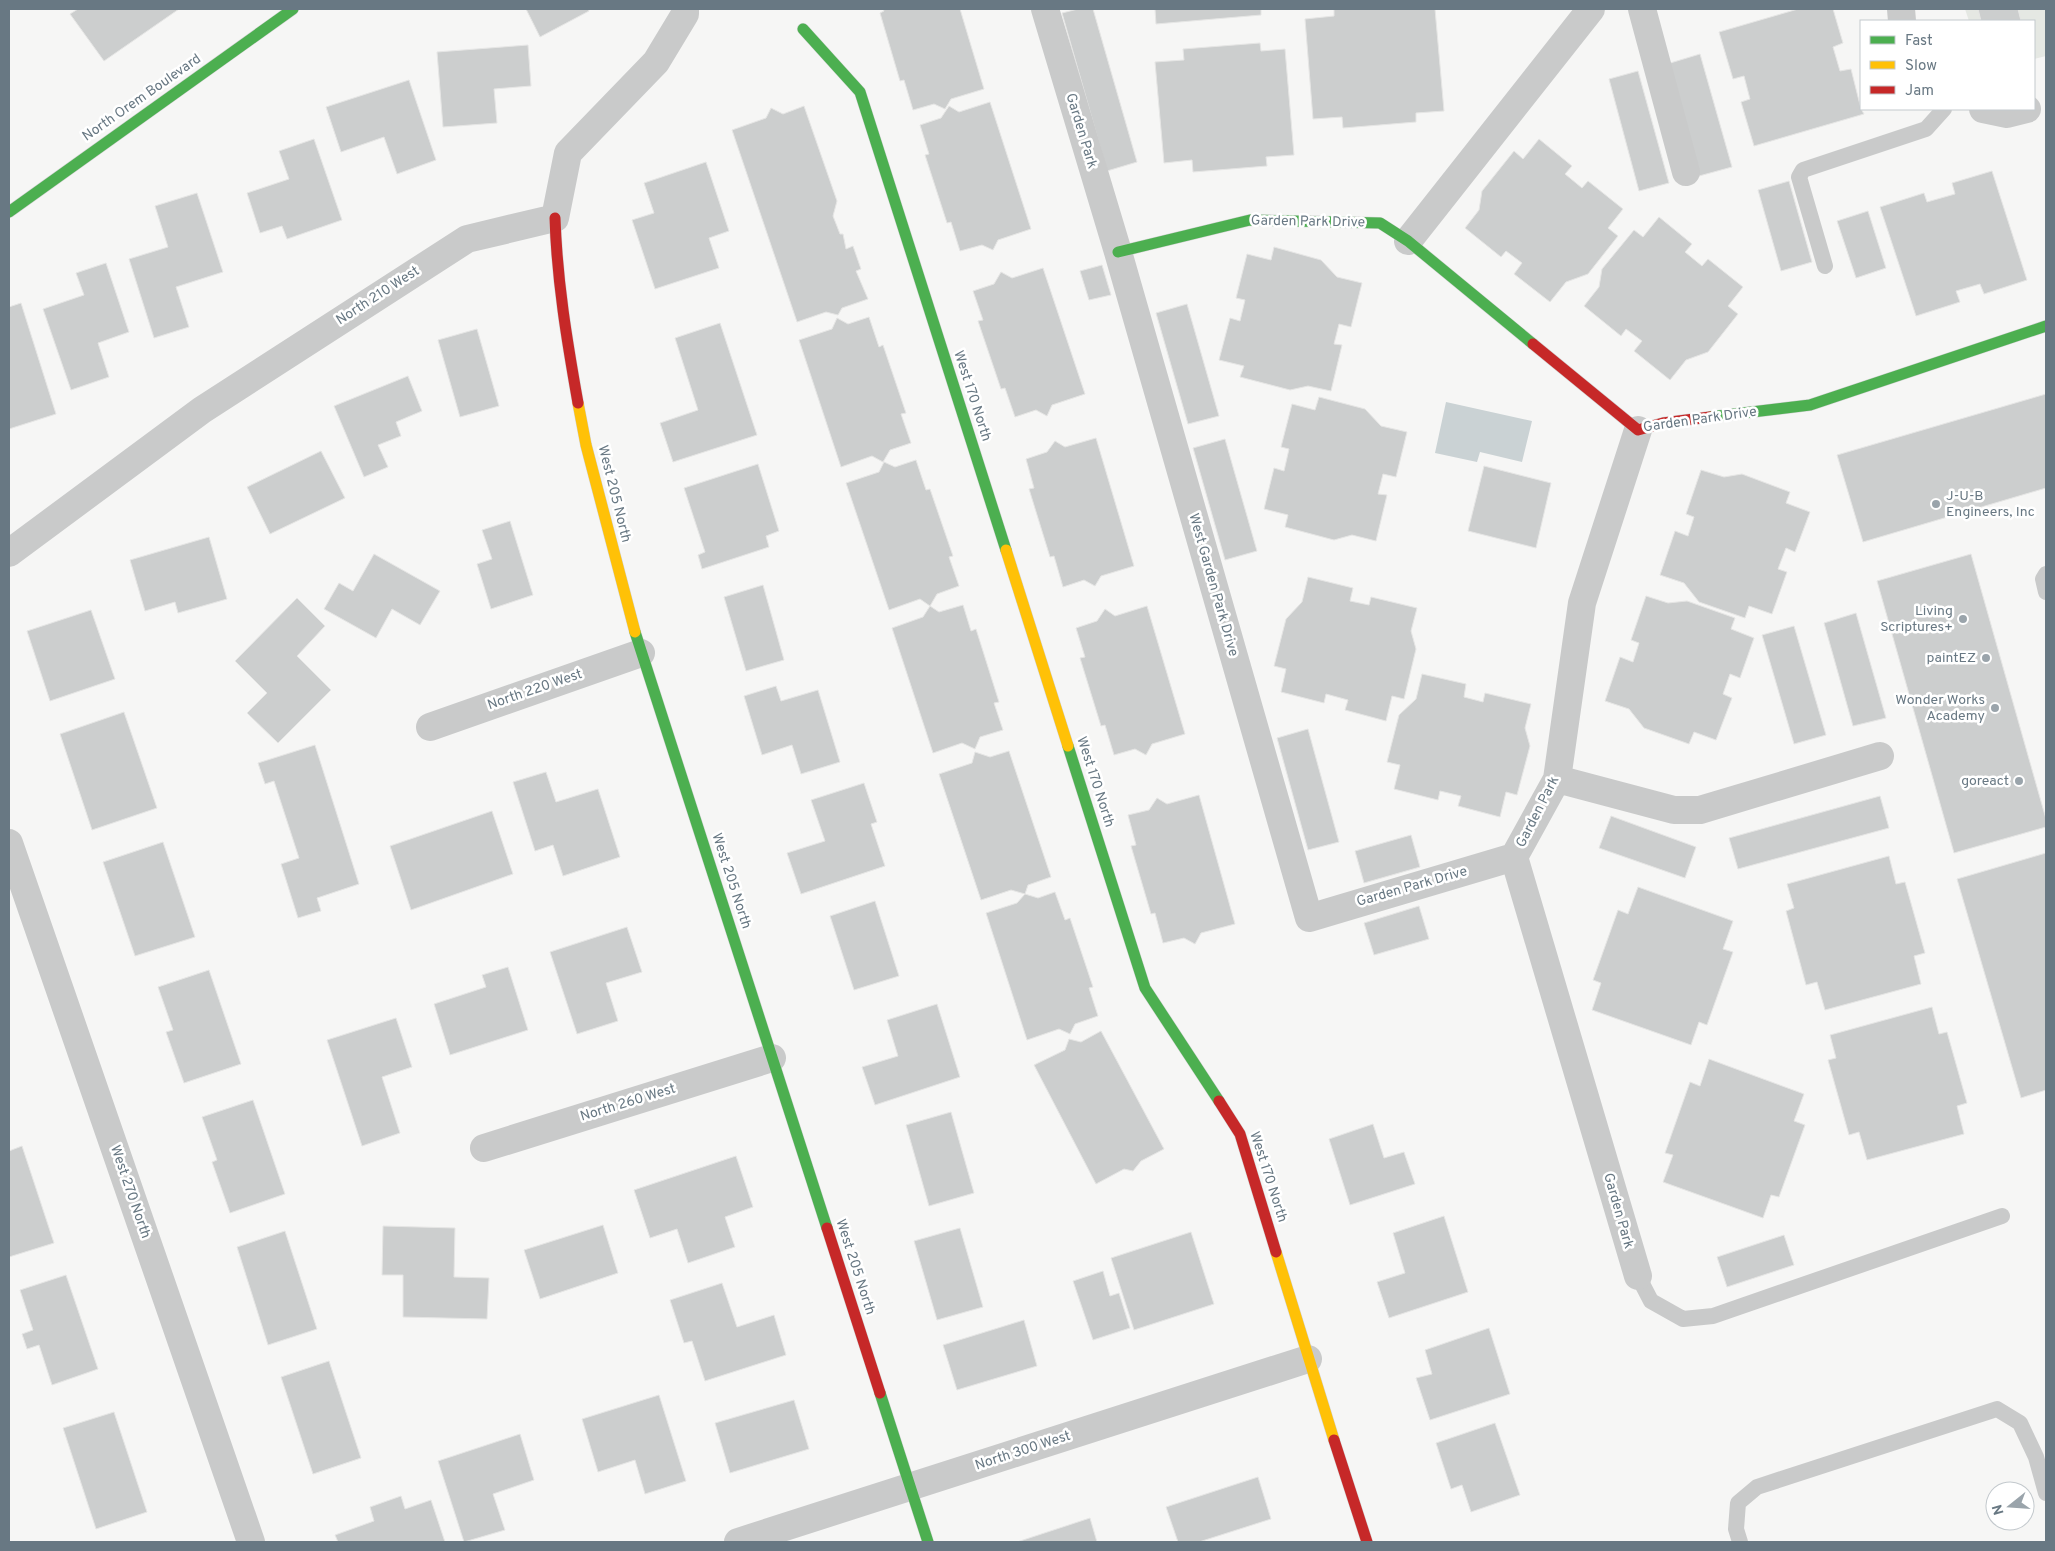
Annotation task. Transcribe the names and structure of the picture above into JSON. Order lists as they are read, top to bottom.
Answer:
{
  "streets": {
    "street": [
      "North Orem Boulevard",
      "Garden Park",
      "Garden Park Drive",
      "North 210 West",
      "West 170 North",
      "West 205 North",
      "West Garden Park Drive",
      "North 220 West",
      "North 260 West",
      "West 270 North",
      "North 300 West"
    ]
  },
  "crossings": [
    ["Garden Park", "Garden Park Drive"],
    ["Garden Park", "West Garden Park Drive"],
    ["Garden Park Drive", "West Garden Park Drive"],
    ["North 210 West", "West 205 North"],
    ["West 170 North", "North 300 West"],
    ["West 205 North", "North 220 West"],
    ["West 205 North", "North 260 West"],
    ["West 205 North", "North 300 West"]
  ],
  "places": [
    "J-U-B Engineers, Inc",
    "Living Scriptures+",
    "paintEZ",
    "Wonder Works Academy",
    "goreact"
  ],
  "legend": ["Fast", "Slow", "Jam"],
  "north": "left"
}
